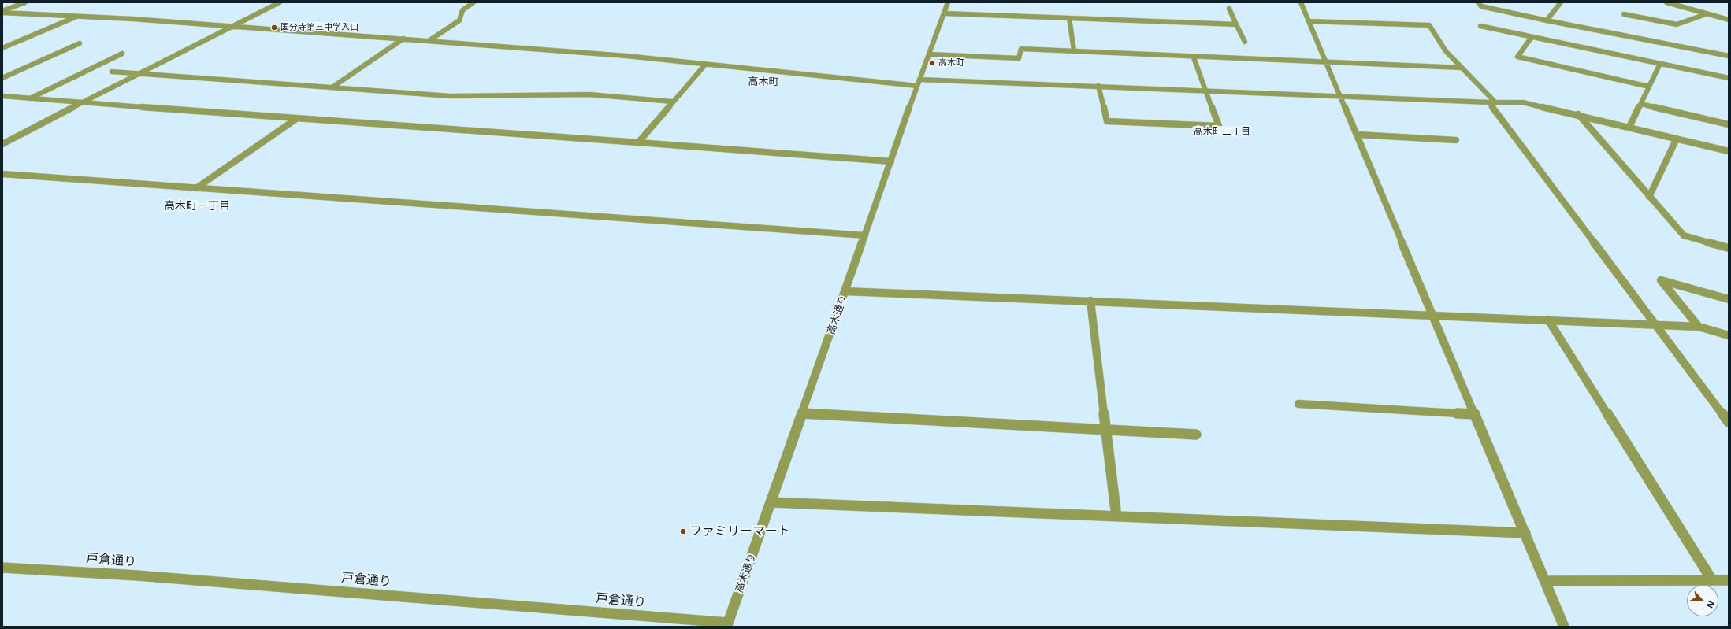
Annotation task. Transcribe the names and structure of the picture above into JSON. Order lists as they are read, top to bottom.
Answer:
{
  "streets": {
    "street": ["高木通り", "戸倉通り"]
  },
  "crossings": [
    ["高木通り", "戸倉通り"]
  ],
  "districts": ["高木町", "高木町三丁目", "高木町一丁目"],
  "places": ["国分寺第三中学入口", "高木町", "ファミリーマート"],
  "north": "bottom right"
}
